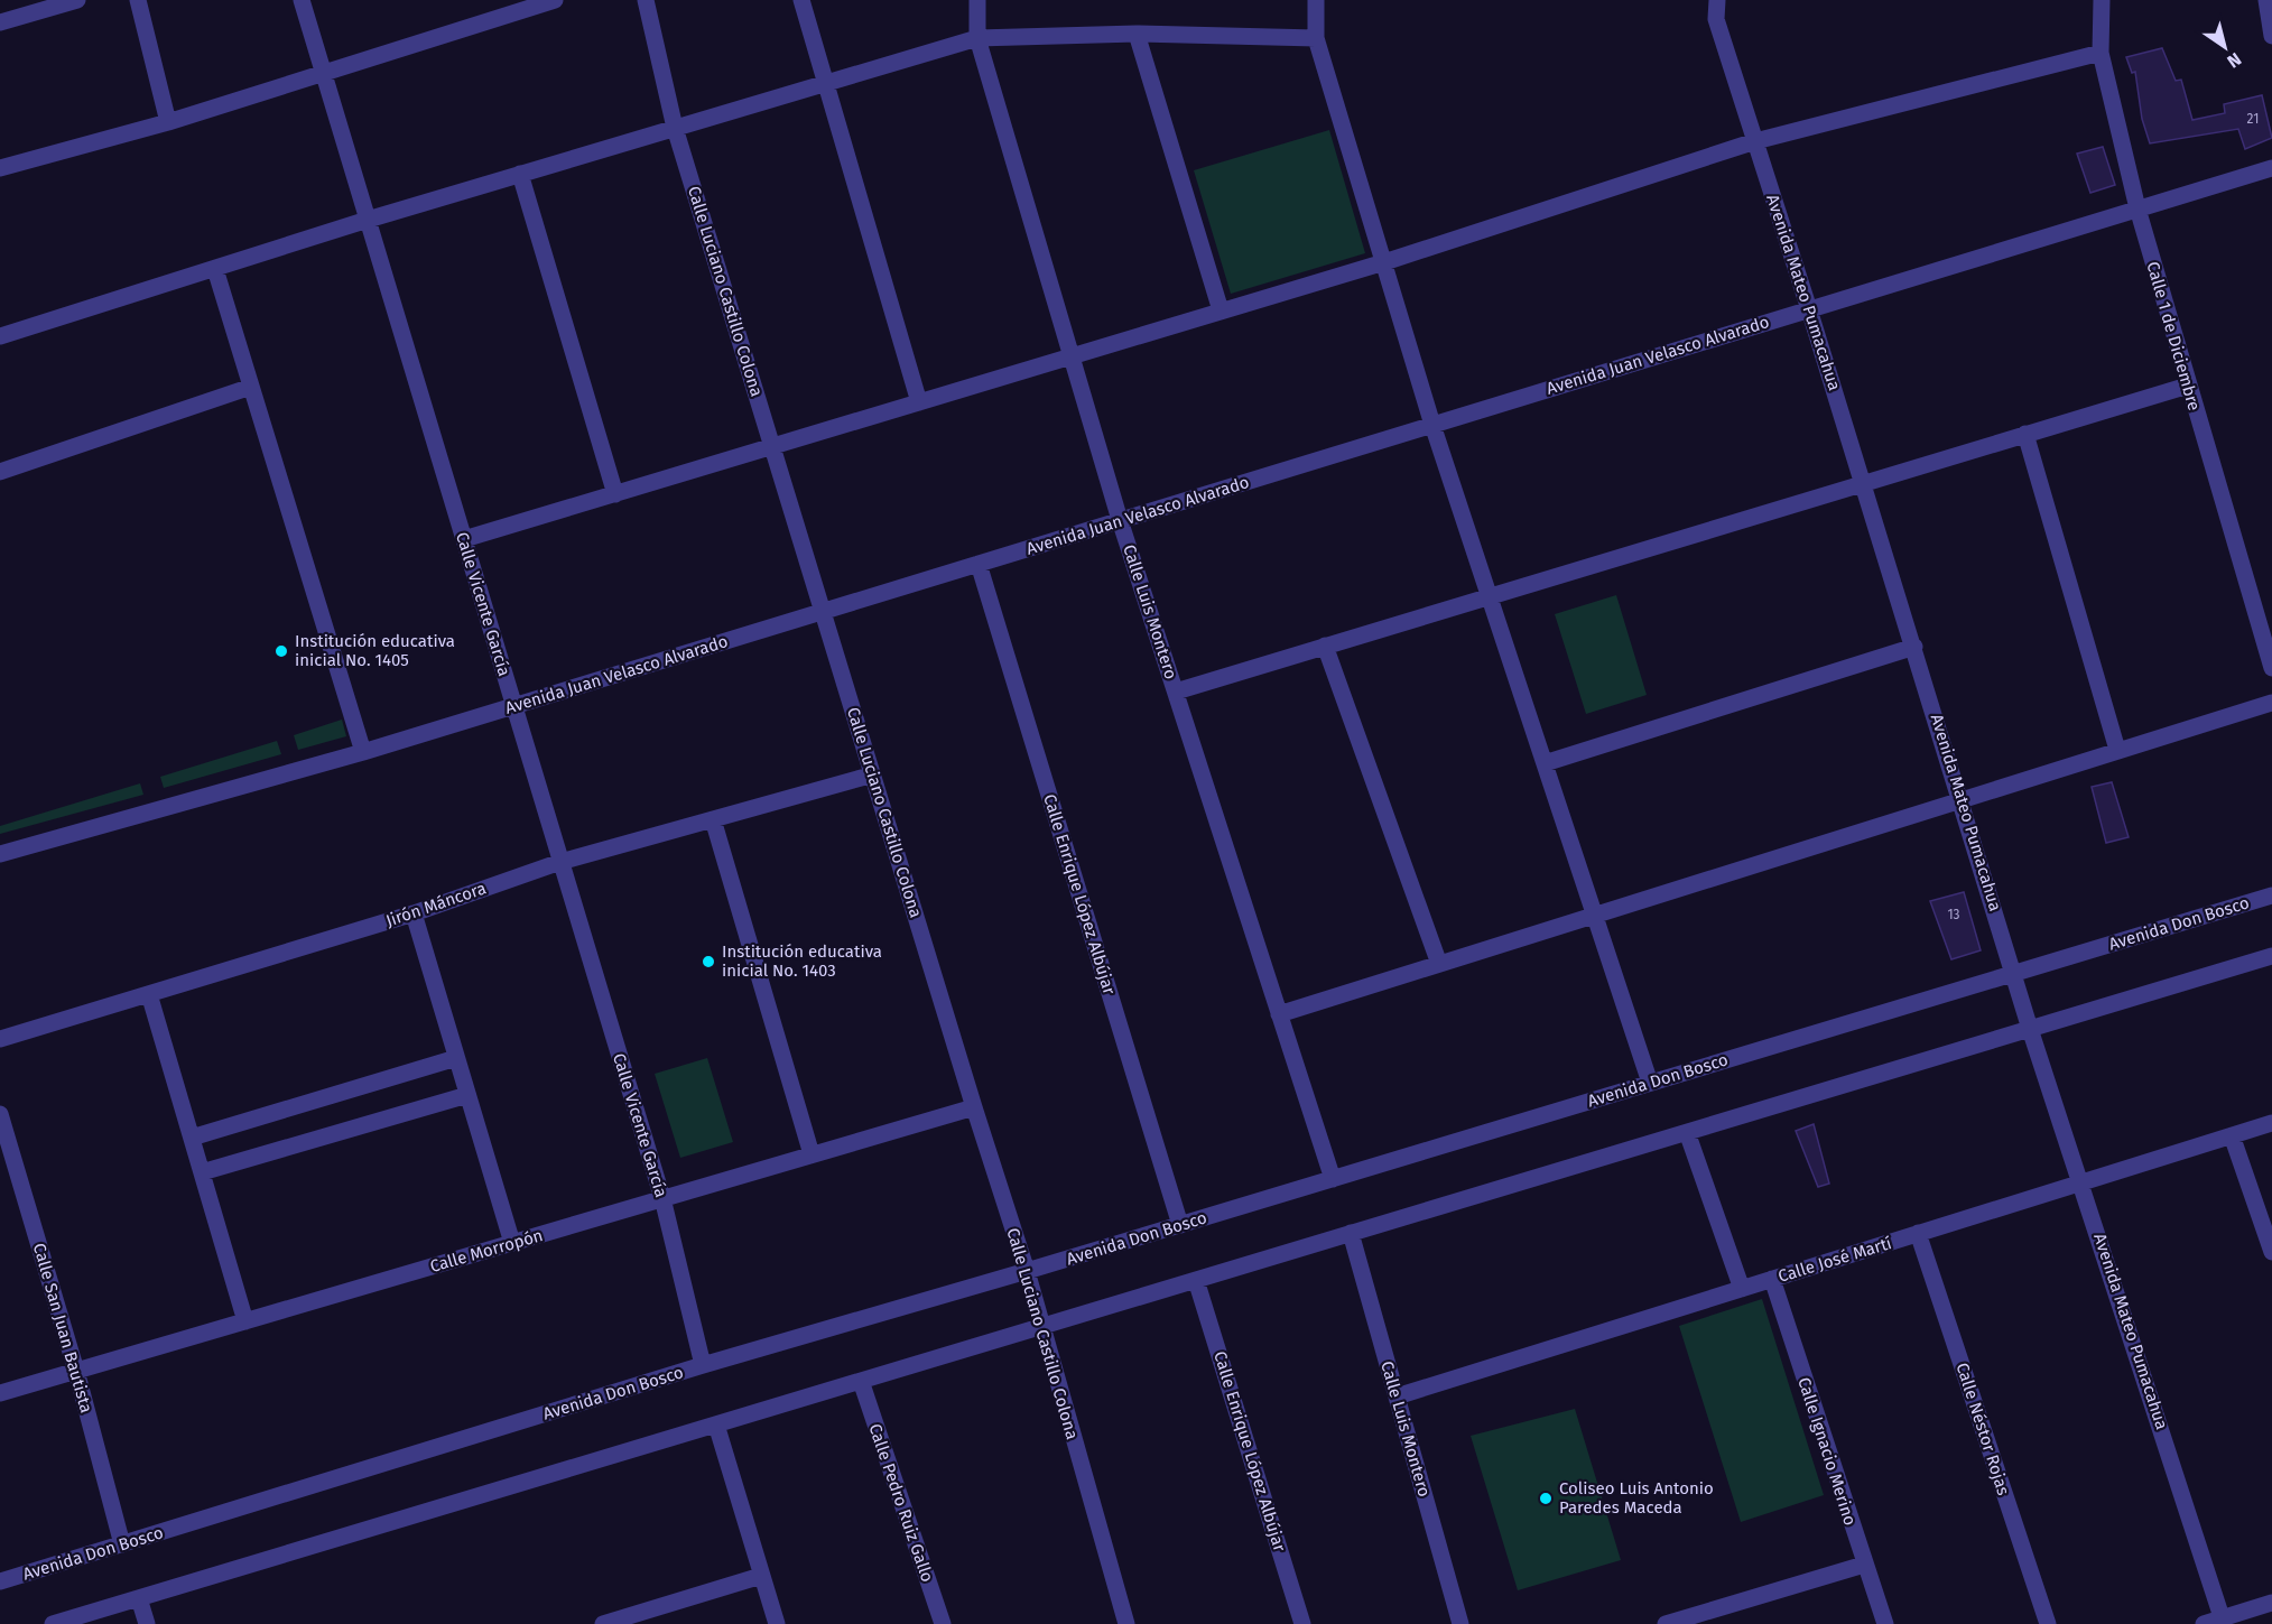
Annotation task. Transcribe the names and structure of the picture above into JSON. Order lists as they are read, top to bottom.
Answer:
{
  "streets": {
    "street": [
      "Calle Luciano Castillo Colona",
      "Avenida Mateo Pumacahua",
      "Calle 1 de Diciembre",
      "Avenida Juan Velasco Alvarado",
      "Calle Vicente García",
      "Calle Luis Montero",
      "Calle Enrique López Albújar",
      "Jirón Máncora",
      "Avenida Don Bosco",
      "Calle Morropón",
      "Calle José Martí",
      "Calle San Juan Bautista",
      "Calle Néstor Rojas",
      "Calle Ignacio Merino",
      "Calle Pedro Ruiz Gallo"
    ]
  },
  "crossings": [
    ["Calle Luciano Castillo Colona", "Avenida Juan Velasco Alvarado"],
    ["Calle Luciano Castillo Colona", "Jirón Máncora"],
    ["Calle Luciano Castillo Colona", "Avenida Don Bosco"],
    ["Calle Luciano Castillo Colona", "Calle Morropón"],
    ["Avenida Mateo Pumacahua", "Avenida Juan Velasco Alvarado"],
    ["Avenida Mateo Pumacahua", "Avenida Don Bosco"],
    ["Avenida Mateo Pumacahua", "Calle José Martí"],
    ["Calle 1 de Diciembre", "Avenida Juan Velasco Alvarado"],
    ["Avenida Juan Velasco Alvarado", "Calle Vicente García"],
    ["Avenida Juan Velasco Alvarado", "Calle Luis Montero"],
    ["Avenida Juan Velasco Alvarado", "Calle Enrique López Albújar"],
    ["Calle Vicente García", "Jirón Máncora"],
    ["Calle Vicente García", "Avenida Don Bosco"],
    ["Calle Vicente García", "Calle Morropón"],
    ["Calle Luis Montero", "Avenida Don Bosco"],
    ["Calle Luis Montero", "Calle José Martí"],
    ["Calle Enrique López Albújar", "Avenida Don Bosco"],
    ["Avenida Don Bosco", "Calle San Juan Bautista"],
    ["Calle Morropón", "Calle San Juan Bautista"],
    ["Calle José Martí", "Calle Néstor Rojas"],
    ["Calle José Martí", "Calle Ignacio Merino"]
  ],
  "places": ["Institución educativa inicial No. 1405", "Institución educativa inicial No. 1403", "Coliseo Luis Antonio Paredes Maceda"],
  "house_numbers": ["21", "13"],
  "north": "bottom right"
}
